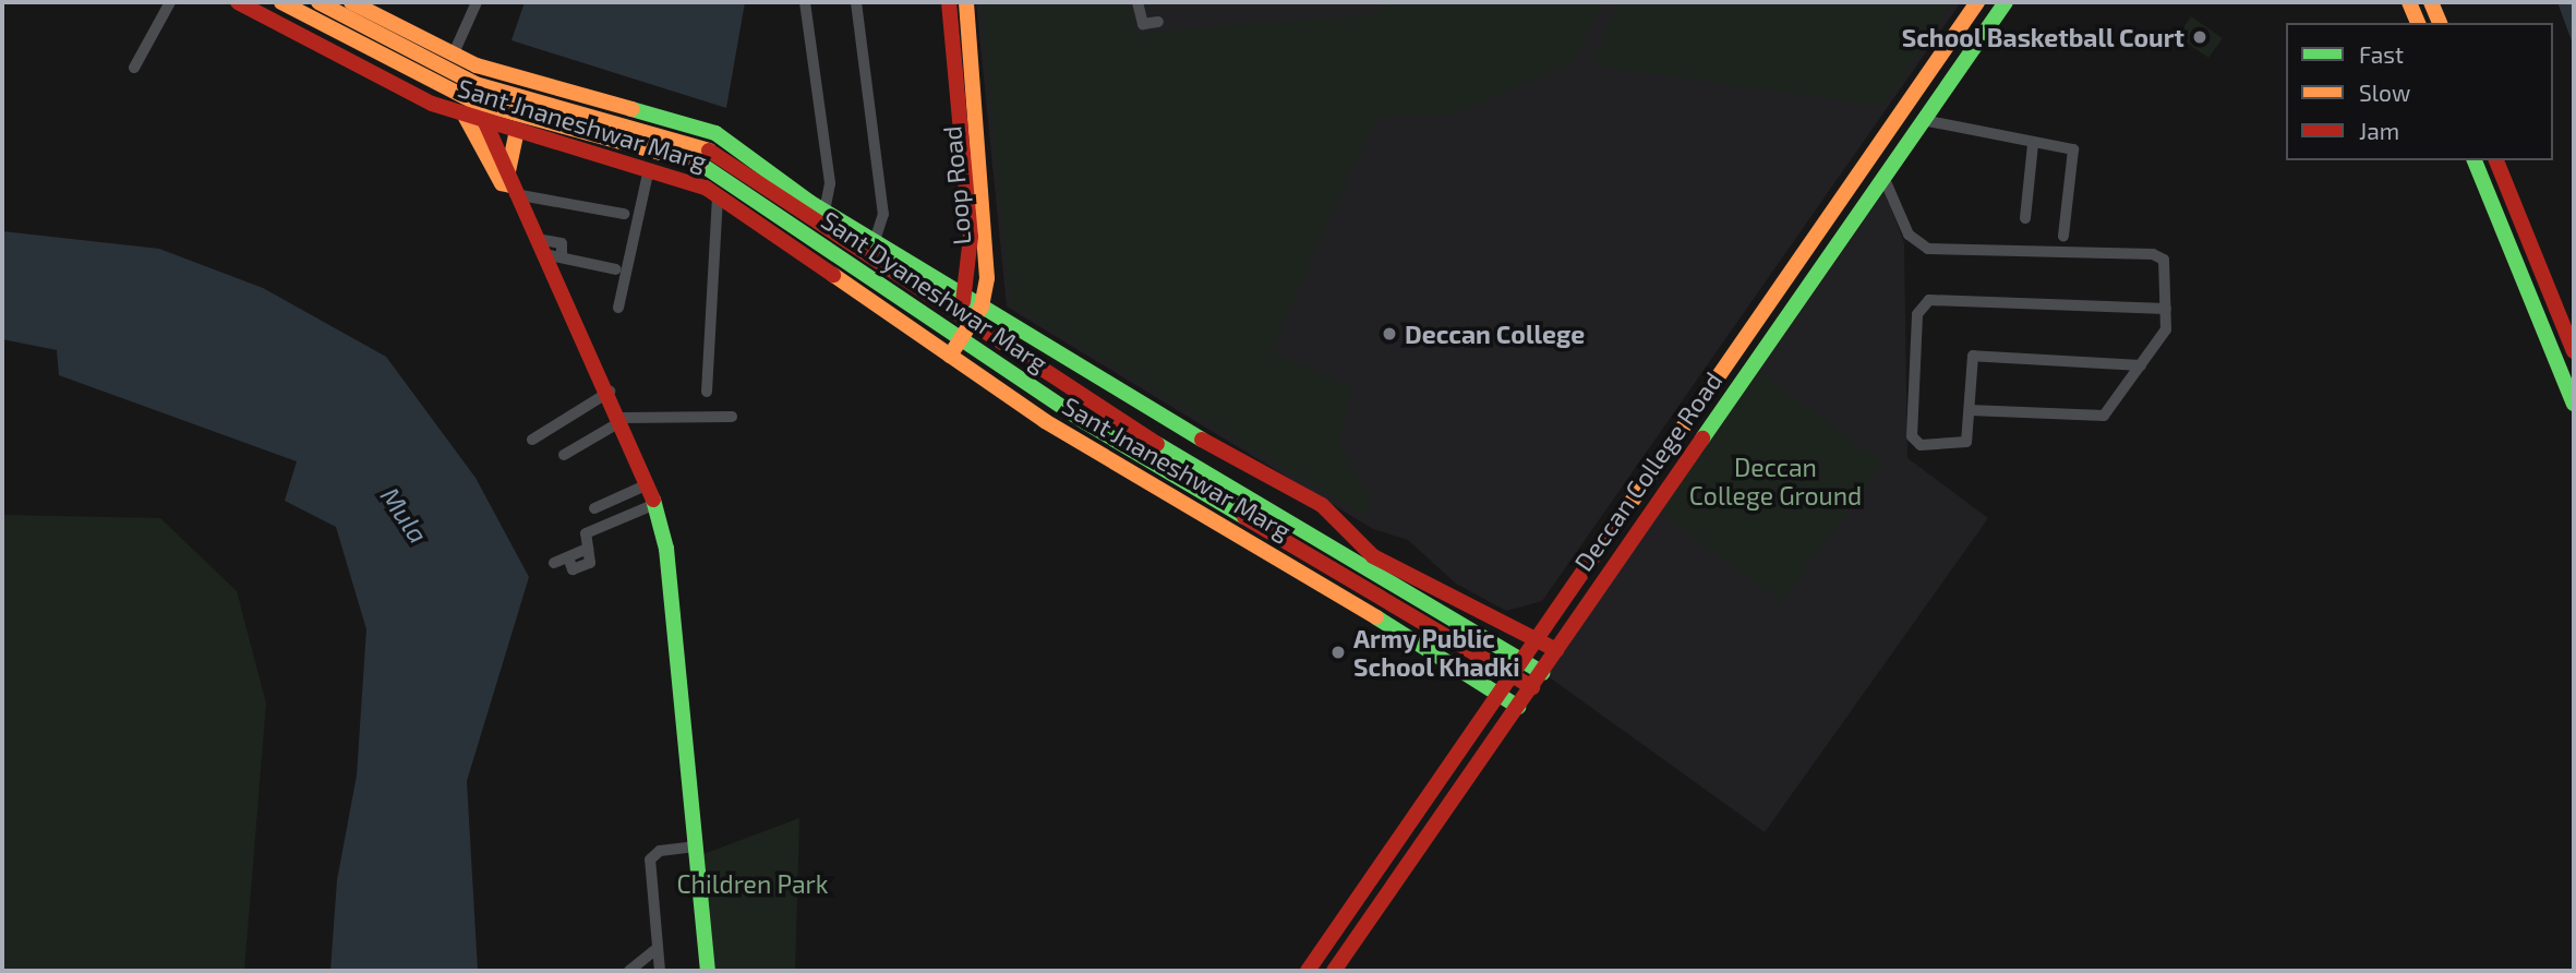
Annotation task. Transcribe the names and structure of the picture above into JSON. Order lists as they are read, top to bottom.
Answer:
{
  "streets": {
    "main road": [
      "Sant Jnaneshwar Marg",
      "Loop Road",
      "Sant Dyaneshwar Marg",
      "Deccan College Road"
    ]
  },
  "crossings": [
    ["Sant Jnaneshwar Marg", "Loop Road"],
    ["Sant Jnaneshwar Marg", "Sant Dyaneshwar Marg"],
    ["Sant Jnaneshwar Marg", "Deccan College Road"],
    ["Loop Road", "Sant Dyaneshwar Marg"],
    ["Sant Dyaneshwar Marg", "Deccan College Road"]
  ],
  "water": ["Mula"],
  "parks": ["Deccan College Ground", "Children Park"],
  "places": ["School Basketball Court", "Deccan College", "Army Public School Khadki"],
  "legend": ["Fast", "Slow", "Jam"]
}
